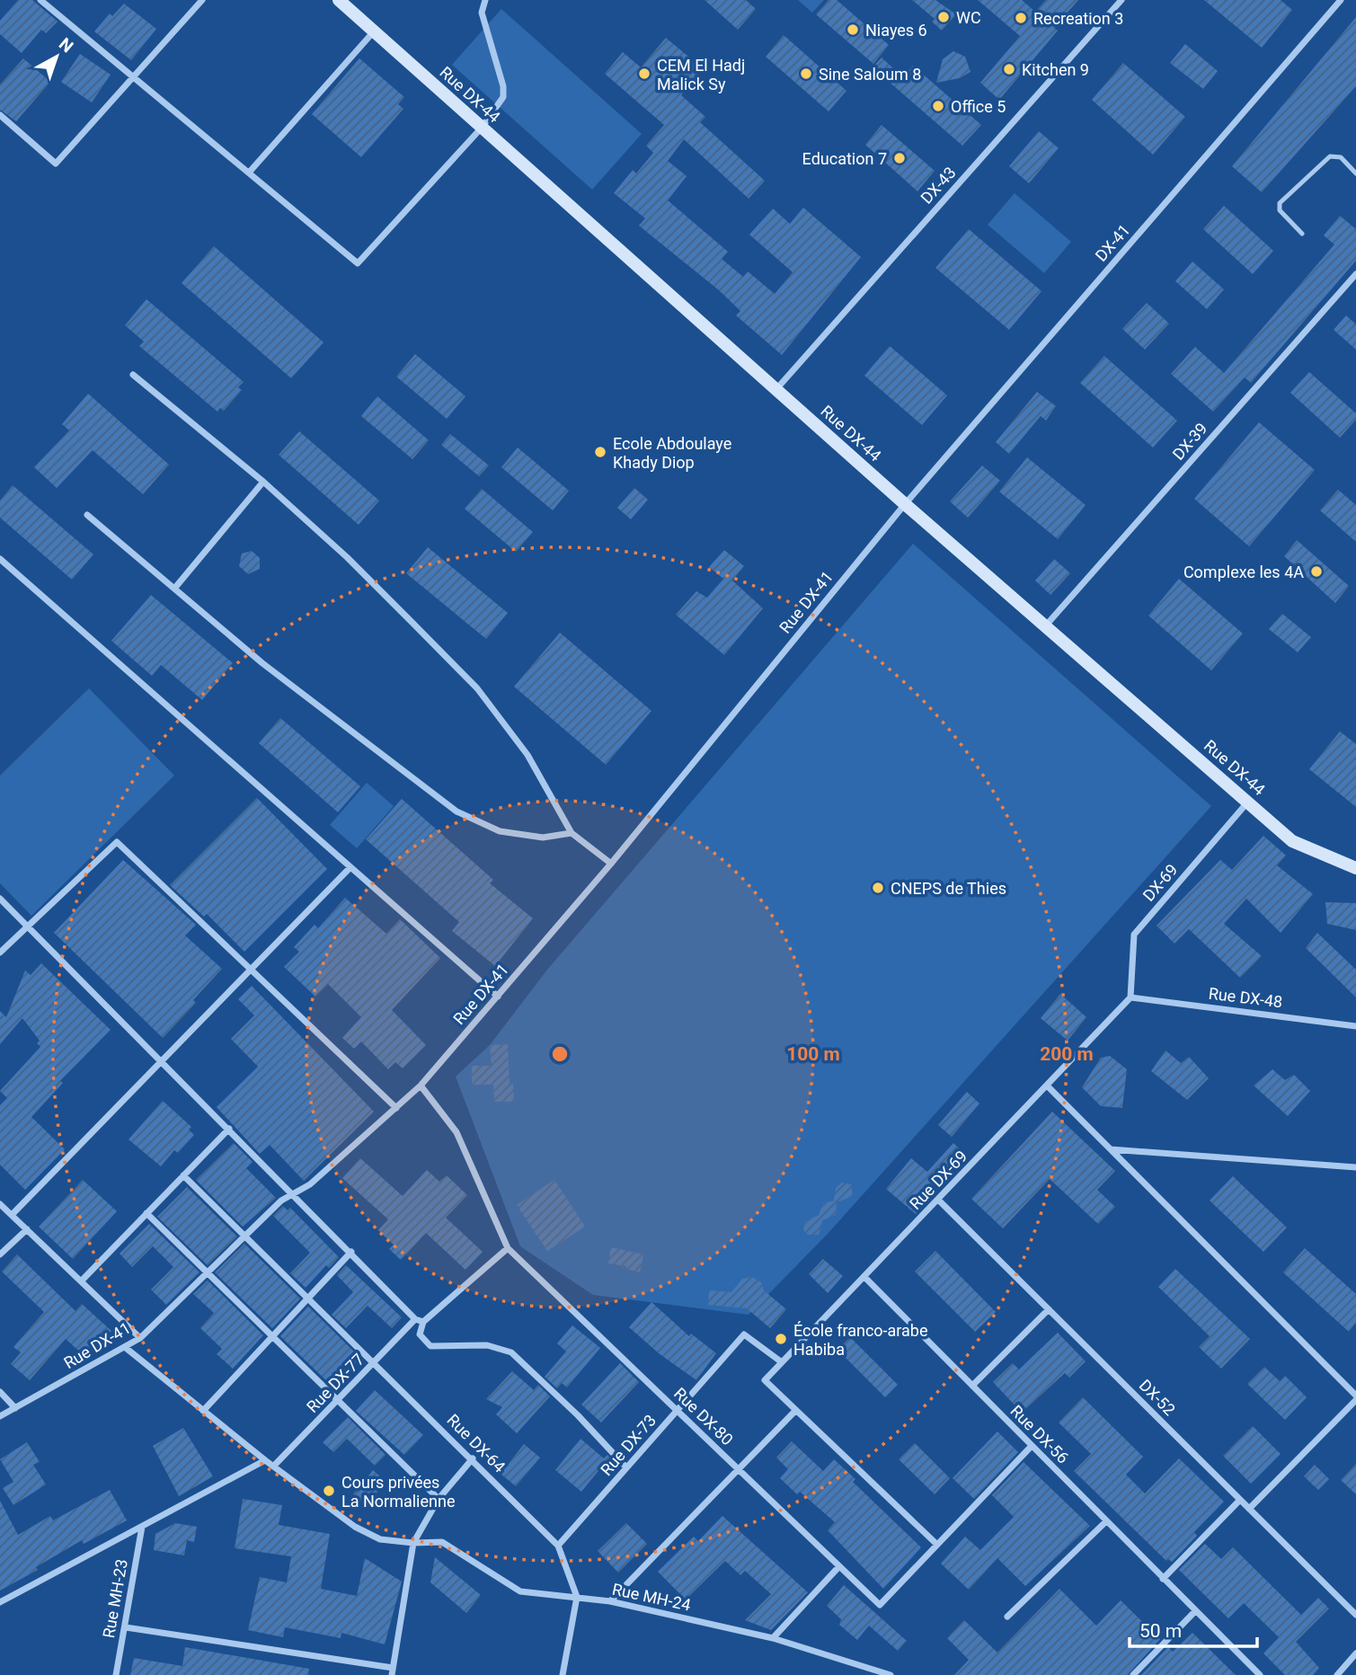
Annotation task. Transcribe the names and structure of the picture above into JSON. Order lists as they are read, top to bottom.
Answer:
{
  "streets": {
    "street": [
      "Rue DX-44",
      "DX-43",
      "DX-41",
      "DX-39",
      "Rue DX-41",
      "DX-69",
      "Rue DX-48",
      "Rue DX-69",
      "Rue DX-77",
      "DX-52",
      "Rue DX-80",
      "Rue DX-56",
      "Rue DX-64",
      "Rue DX-73",
      "Rue MH-24",
      "Rue MH-23"
    ]
  },
  "crossings": [
    ["Rue DX-44", "DX-43"],
    ["Rue DX-44", "DX-41"],
    ["Rue DX-44", "DX-39"],
    ["Rue DX-44", "Rue DX-41"],
    ["Rue DX-44", "DX-69"],
    ["DX-41", "Rue DX-41"],
    ["Rue DX-41", "Rue DX-64"],
    ["Rue DX-41", "Rue MH-24"],
    ["DX-69", "Rue DX-48"],
    ["DX-69", "Rue DX-69"],
    ["Rue DX-48", "Rue DX-69"],
    ["Rue DX-69", "DX-52"],
    ["Rue DX-69", "Rue DX-56"],
    ["Rue DX-69", "Rue DX-73"],
    ["Rue DX-77", "Rue DX-80"],
    ["Rue DX-77", "Rue DX-64"],
    ["Rue DX-77", "Rue MH-24"],
    ["Rue DX-80", "Rue DX-73"],
    ["Rue DX-64", "Rue DX-73"]
  ],
  "places": [
    "WC",
    "Recreation 3",
    "Niayes 6",
    "Kitchen 9",
    "CEM El Hadj Malick Sy",
    "Sine Saloum 8",
    "Office 5",
    "Education 7",
    "Ecole Abdoulaye Khady Diop",
    "Complexe les 4A",
    "CNEPS de Thies",
    "École franco-arabe Habiba",
    "Cours privées La Normalienne"
  ],
  "scale_bar": "50 m",
  "north": "top right",
  "rings": ["100 m", "200 m"]
}
